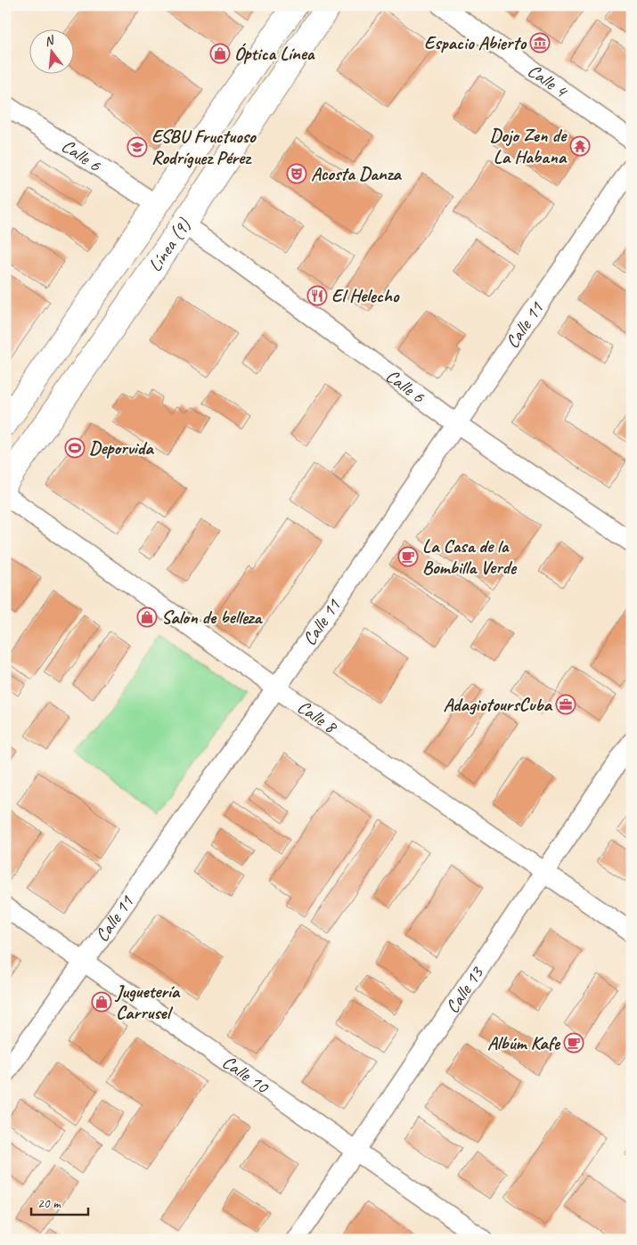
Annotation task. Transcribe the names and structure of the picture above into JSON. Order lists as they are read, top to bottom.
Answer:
{
  "streets": {
    "main road": ["Línea (9)"],
    "street": [
      "Calle 4",
      "Calle 6",
      "Calle 11",
      "Calle 8",
      "Calle 13",
      "Calle 10"
    ]
  },
  "crossings": [
    ["Calle 6", "Línea (9)"],
    ["Calle 6", "Calle 11"],
    ["Calle 11", "Calle 8"],
    ["Calle 11", "Calle 10"],
    ["Calle 8", "Calle 13"],
    ["Calle 13", "Calle 10"]
  ],
  "places": {
    "museum": ["Espacio Abierto"],
    "shop": ["Óptica Línea", "Salon de belleza", "Juguetería Carrusel"],
    "temple": ["Dojo Zen de La Habana"],
    "school or university": ["ESBU Fructuoso Rodríguez Pérez"],
    "theatre": ["Acosta Danza"],
    "restaurant": ["El Helecho"],
    "sports": ["Deporvida"],
    "cafe": ["La Casa de la Bombilla Verde", "Albúm Kafe"],
    "office": ["AdagiotoursCuba"]
  },
  "scale_bar": "20 m",
  "north": "top"
}
